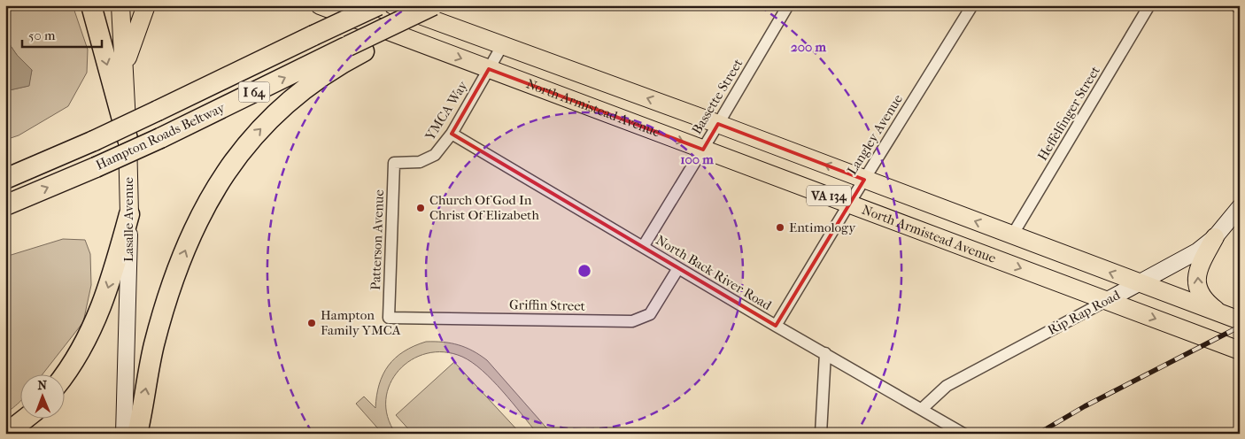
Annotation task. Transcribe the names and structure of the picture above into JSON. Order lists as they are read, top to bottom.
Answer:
{
  "streets": {
    "highway": ["I 64", "Hampton Roads Beltway"],
    "main road": [
      "North Armistead Avenue",
      "VA 134",
      "Lasalle Avenue",
      "Rip Rap Road"
    ],
    "street": [
      "Bassette Street",
      "YMCA Way",
      "Heffelfinger Street",
      "Langley Avenue",
      "Patterson Avenue",
      "North Back River Road",
      "Griffin Street"
    ]
  },
  "crossings": [
    ["Bassette Street", "North Armistead Avenue"],
    ["Bassette Street", "North Back River Road"],
    ["North Armistead Avenue", "YMCA Way"],
    ["North Armistead Avenue", "Heffelfinger Street"],
    ["North Armistead Avenue", "Langley Avenue"],
    ["North Armistead Avenue", "Hampton Roads Beltway"],
    ["North Armistead Avenue", "Rip Rap Road"],
    ["YMCA Way", "Patterson Avenue"],
    ["YMCA Way", "North Back River Road"],
    ["Langley Avenue", "North Back River Road"],
    ["Patterson Avenue", "Griffin Street"],
    ["North Back River Road", "Griffin Street"],
    ["North Back River Road", "Rip Rap Road"]
  ],
  "places": ["Church Of God In Christ Of Elizabeth", "Entimology", "Hampton Family YMCA"],
  "scale_bar": "50 m",
  "north": "top",
  "rings": ["200 m", "100 m"]
}
